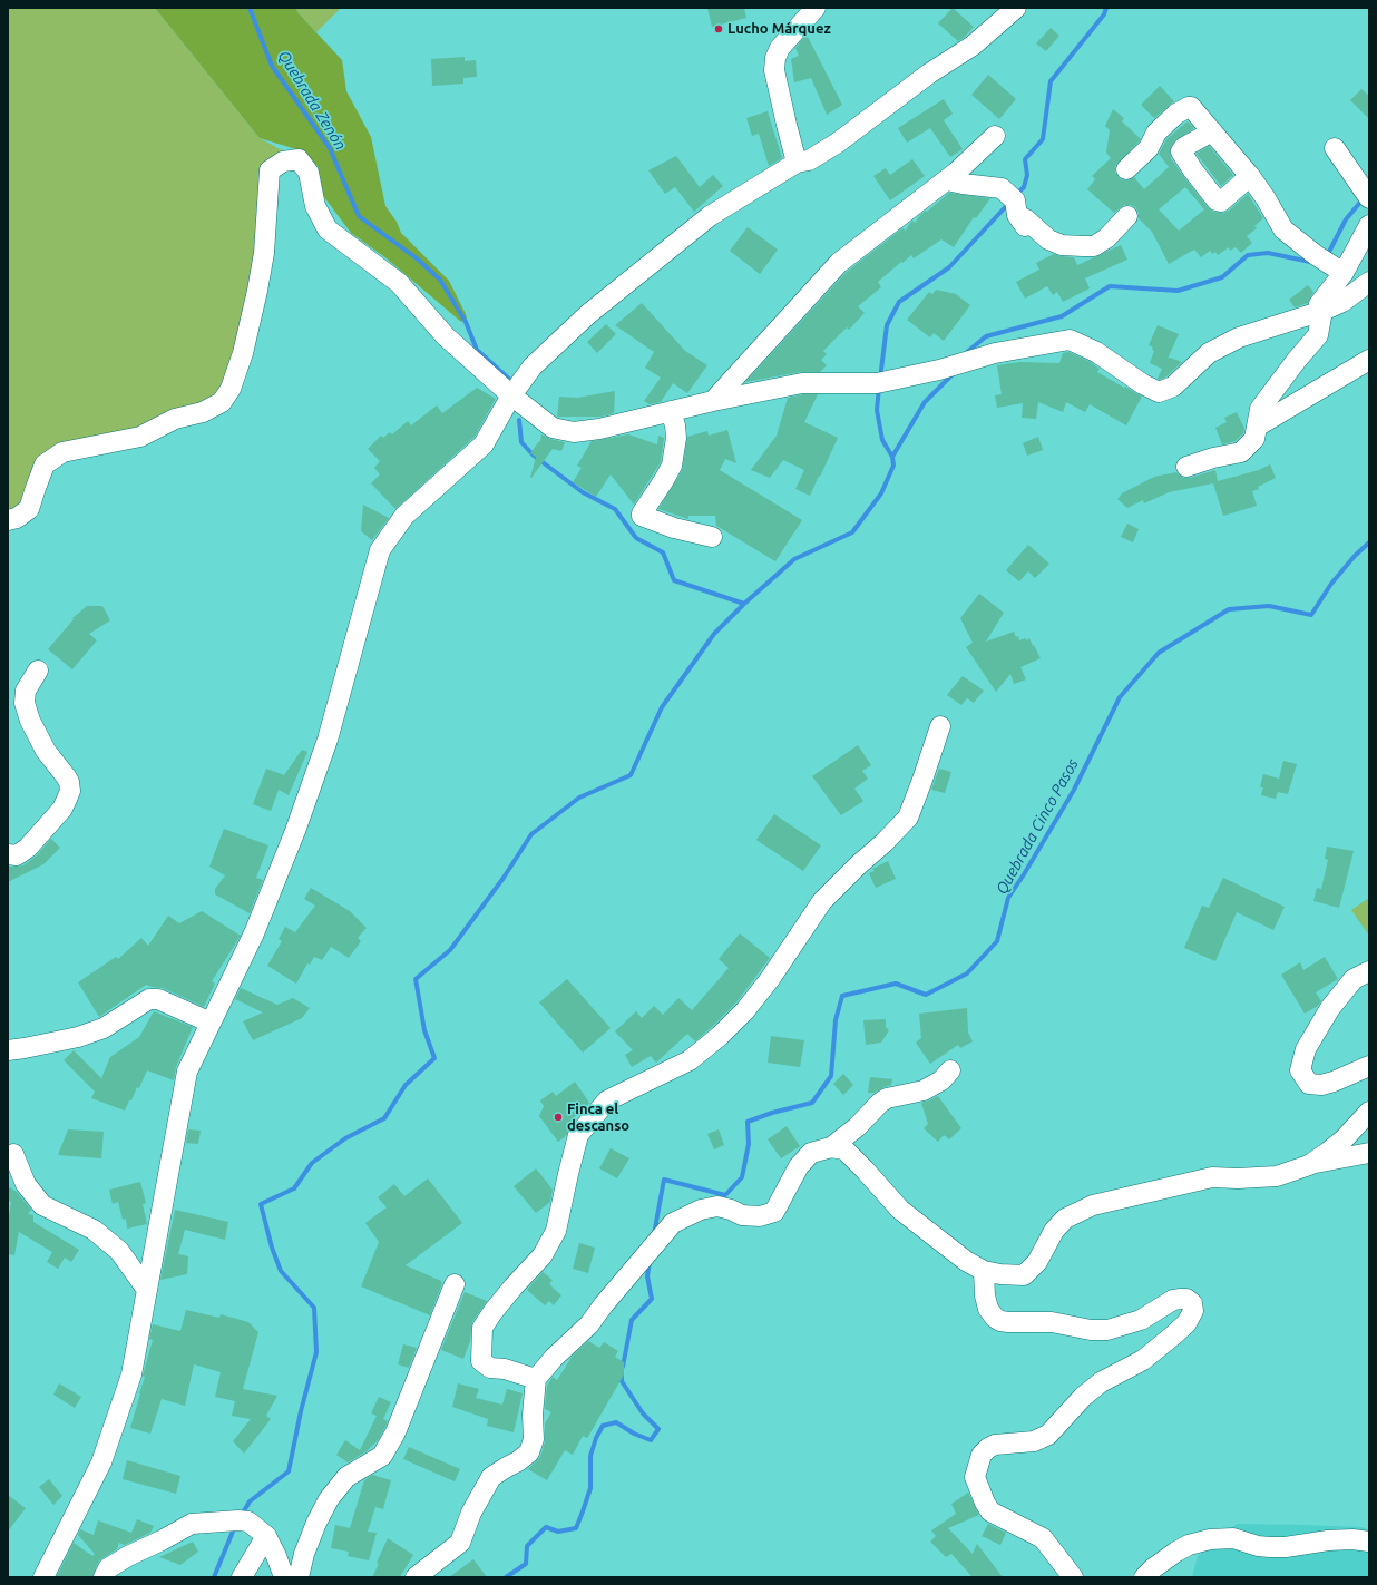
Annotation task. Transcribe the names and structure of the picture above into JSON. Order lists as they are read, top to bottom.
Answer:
{
  "water": ["Quebrada Zenón", "Quebrada Cinco Pasos"],
  "places": ["Lucho Márquez", "Finca el descanso"]
}
